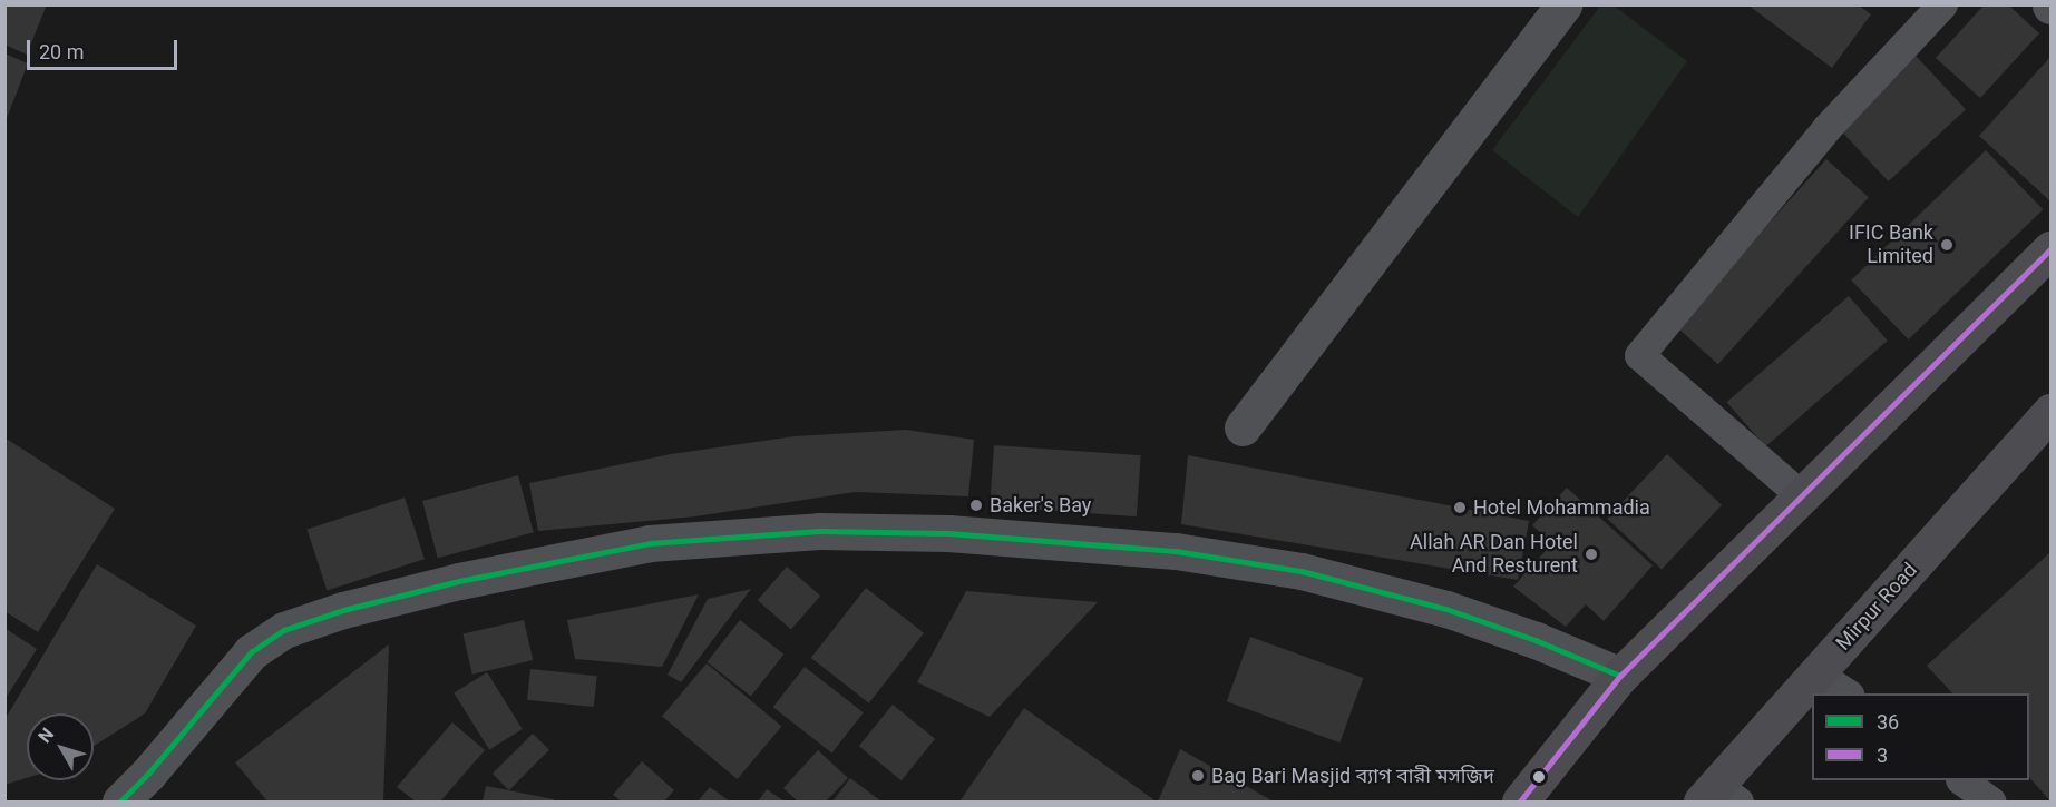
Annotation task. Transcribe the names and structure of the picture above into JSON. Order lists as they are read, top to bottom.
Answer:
{
  "streets": {
    "highway": ["Mirpur Road"]
  },
  "places": [
    "IFIC Bank Limited",
    "Baker's Bay",
    "Hotel Mohammadia",
    "Allah AR Dan Hotel And Resturent",
    "Bag Bari Masjid ব্যাগ বারী মসজিদ"
  ],
  "lines": ["transit line 3", "transit line 36"],
  "legend": ["36", "3"],
  "scale_bar": "20 m",
  "north": "top left"
}
